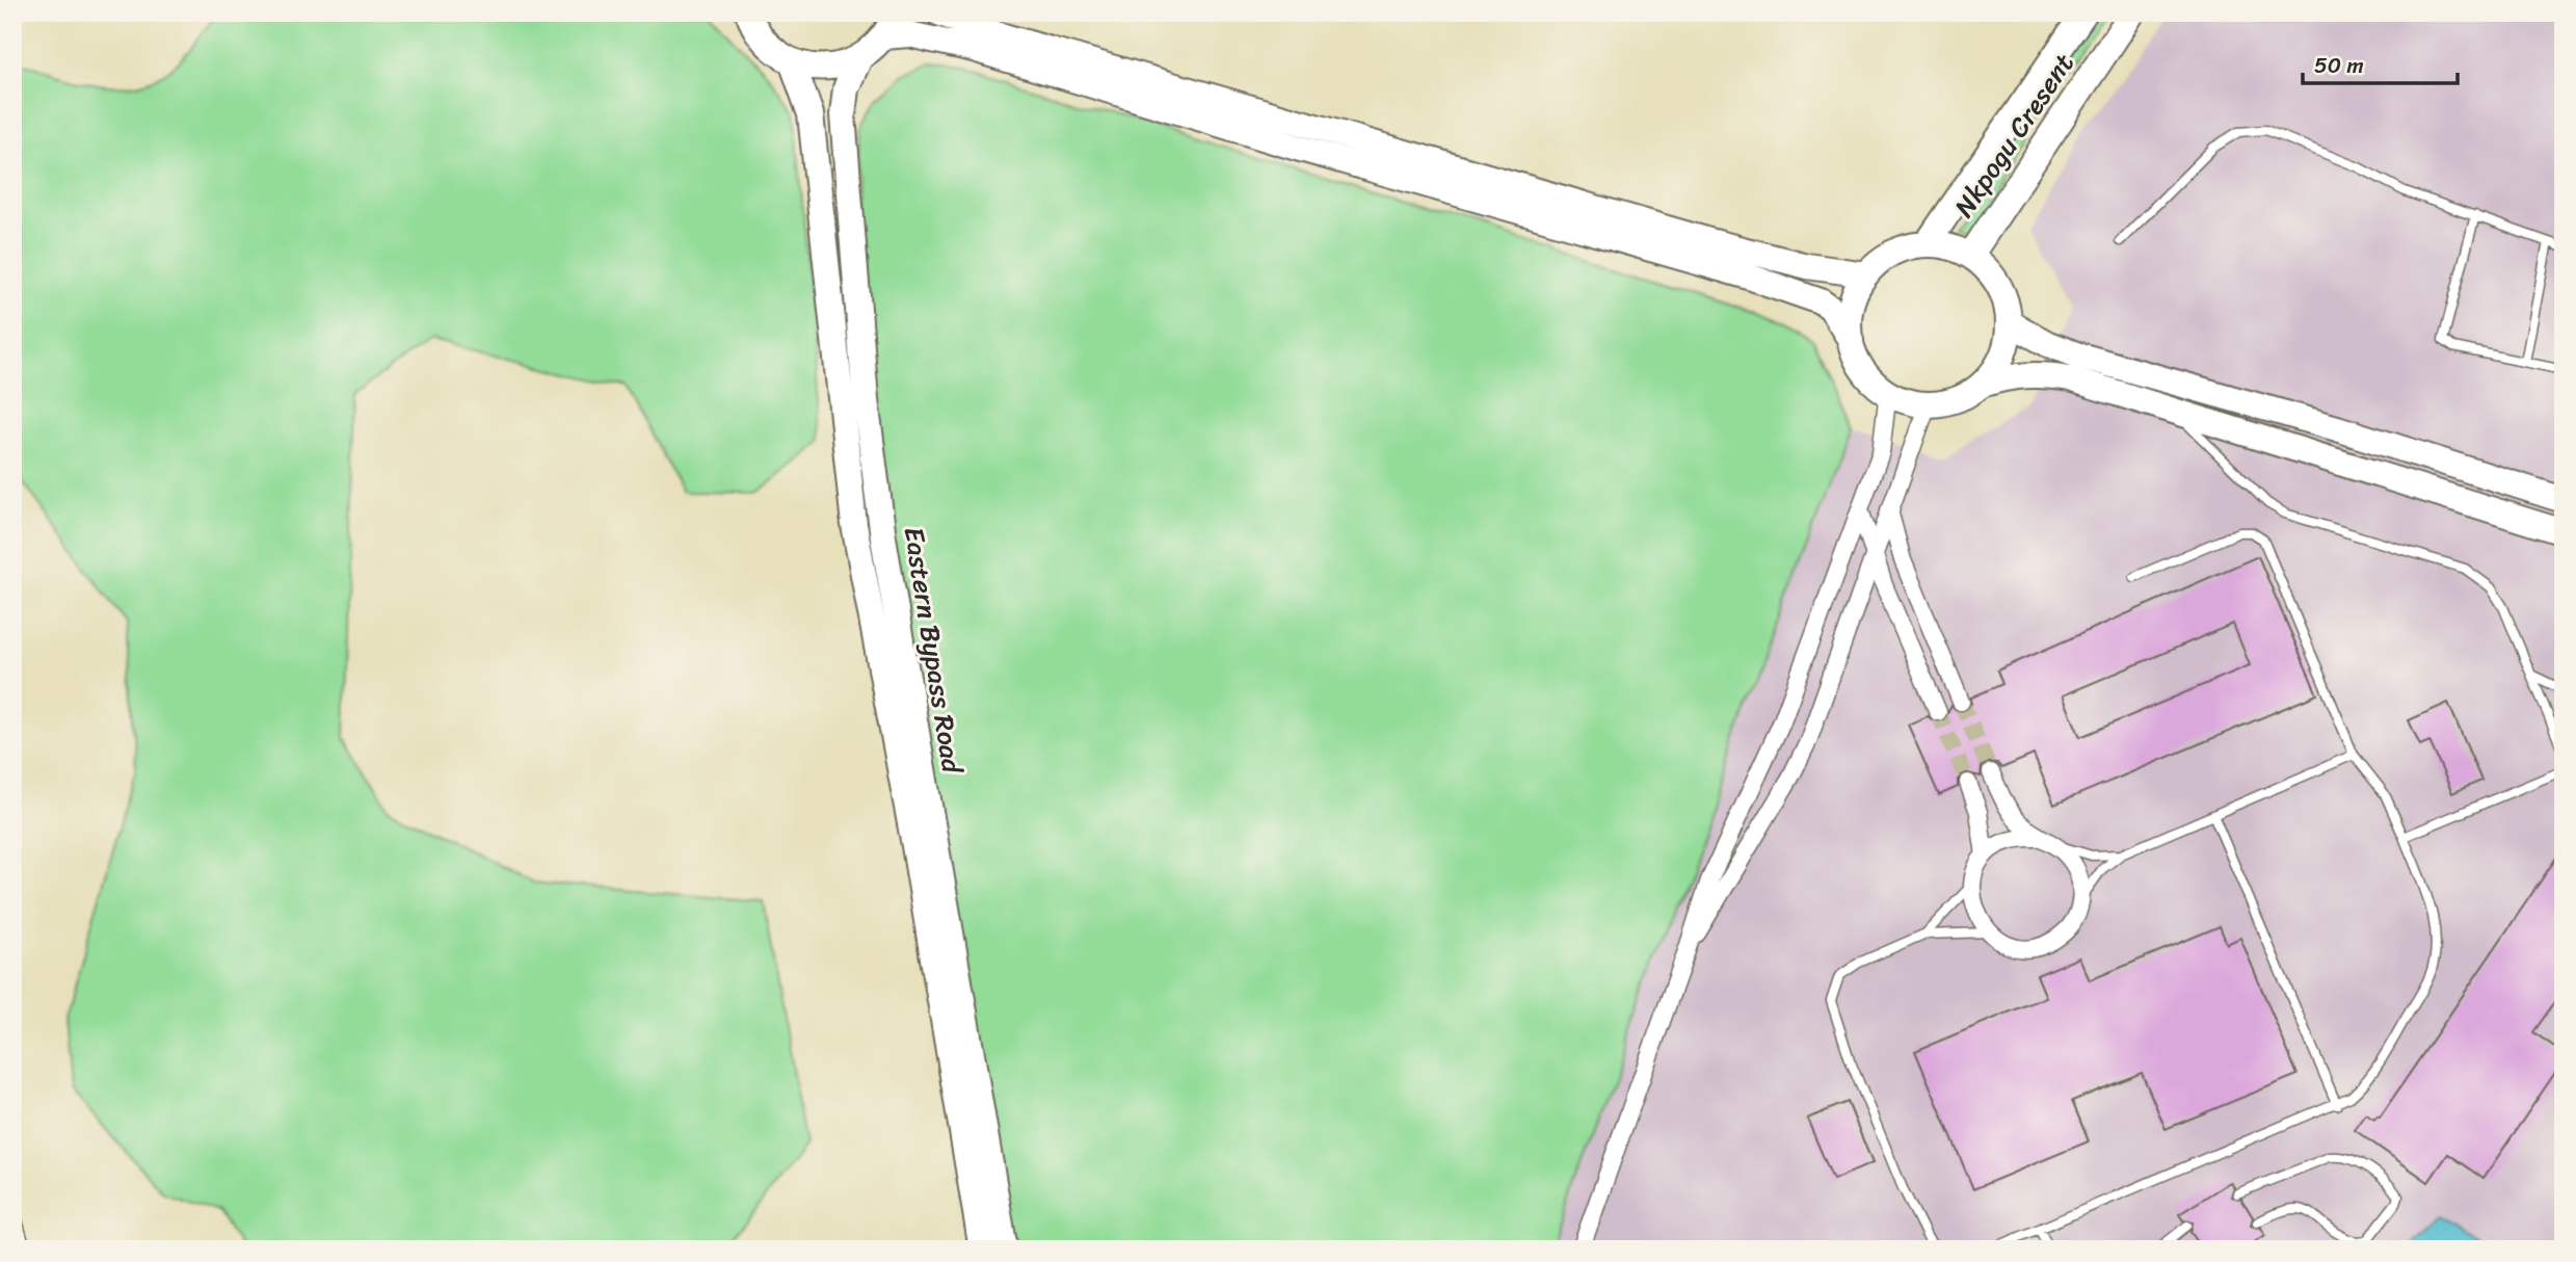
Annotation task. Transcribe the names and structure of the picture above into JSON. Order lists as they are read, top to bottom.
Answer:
{
  "streets": {
    "main road": ["Nkpogu Cresent", "Eastern Bypass Road"]
  },
  "scale_bar": "50 m"
}
